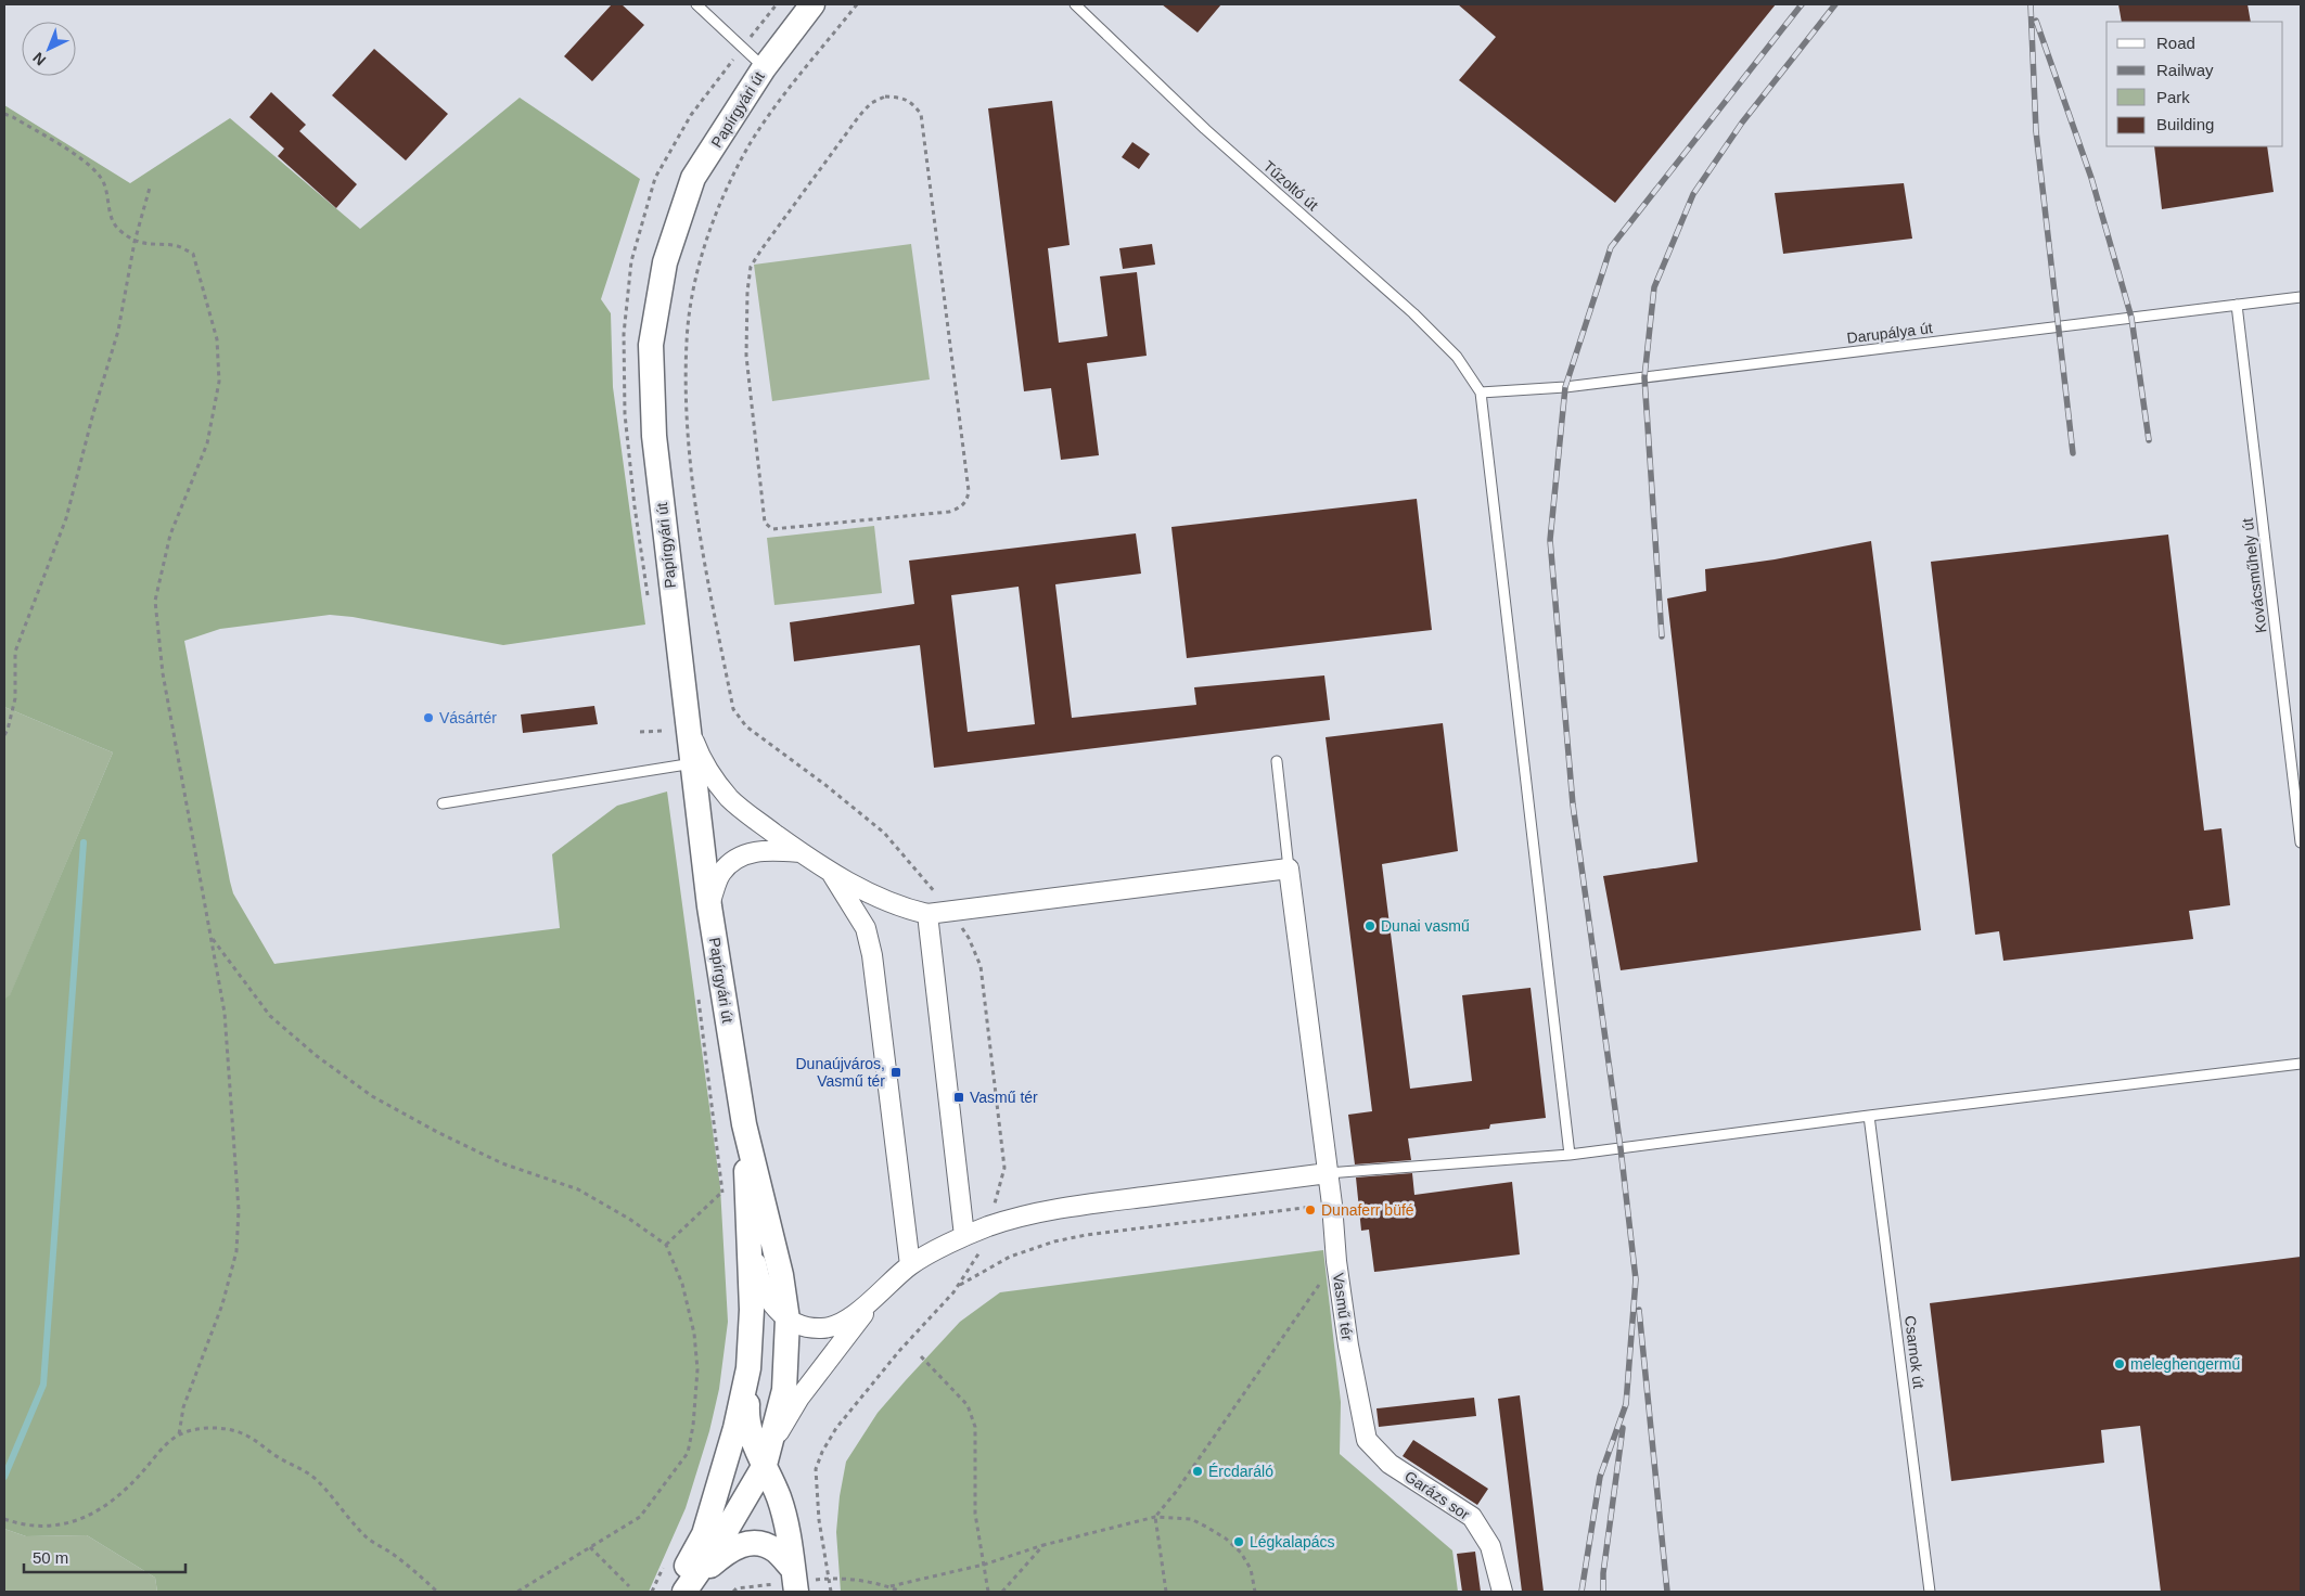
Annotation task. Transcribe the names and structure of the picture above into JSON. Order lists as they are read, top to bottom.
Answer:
{
  "streets": {
    "street": ["Papírgyári út", "Vasmű tér", "Garázs sor"],
    "lane": [
      "Tűzoltó út",
      "Darupálya út",
      "Kovácsműhely út",
      "Csarnok út"
    ]
  },
  "crossings": [
    ["Tűzoltó út", "Darupálya út"],
    ["Darupálya út", "Kovácsműhely út"],
    ["Vasmű tér", "Garázs sor"]
  ],
  "places": {
    "other": [
      "Vásártér",
      "Dunai vasmű",
      "Dunaferr büfé",
      "meleghengermű",
      "Ércdaráló",
      "Légkalapács"
    ],
    "transit": ["Dunaújváros, Vasmű tér", "Vasmű tér"]
  },
  "legend": [
    "Road",
    "Railway",
    "Park",
    "Building"
  ],
  "scale_bar": "50 m",
  "north": "bottom left"
}
